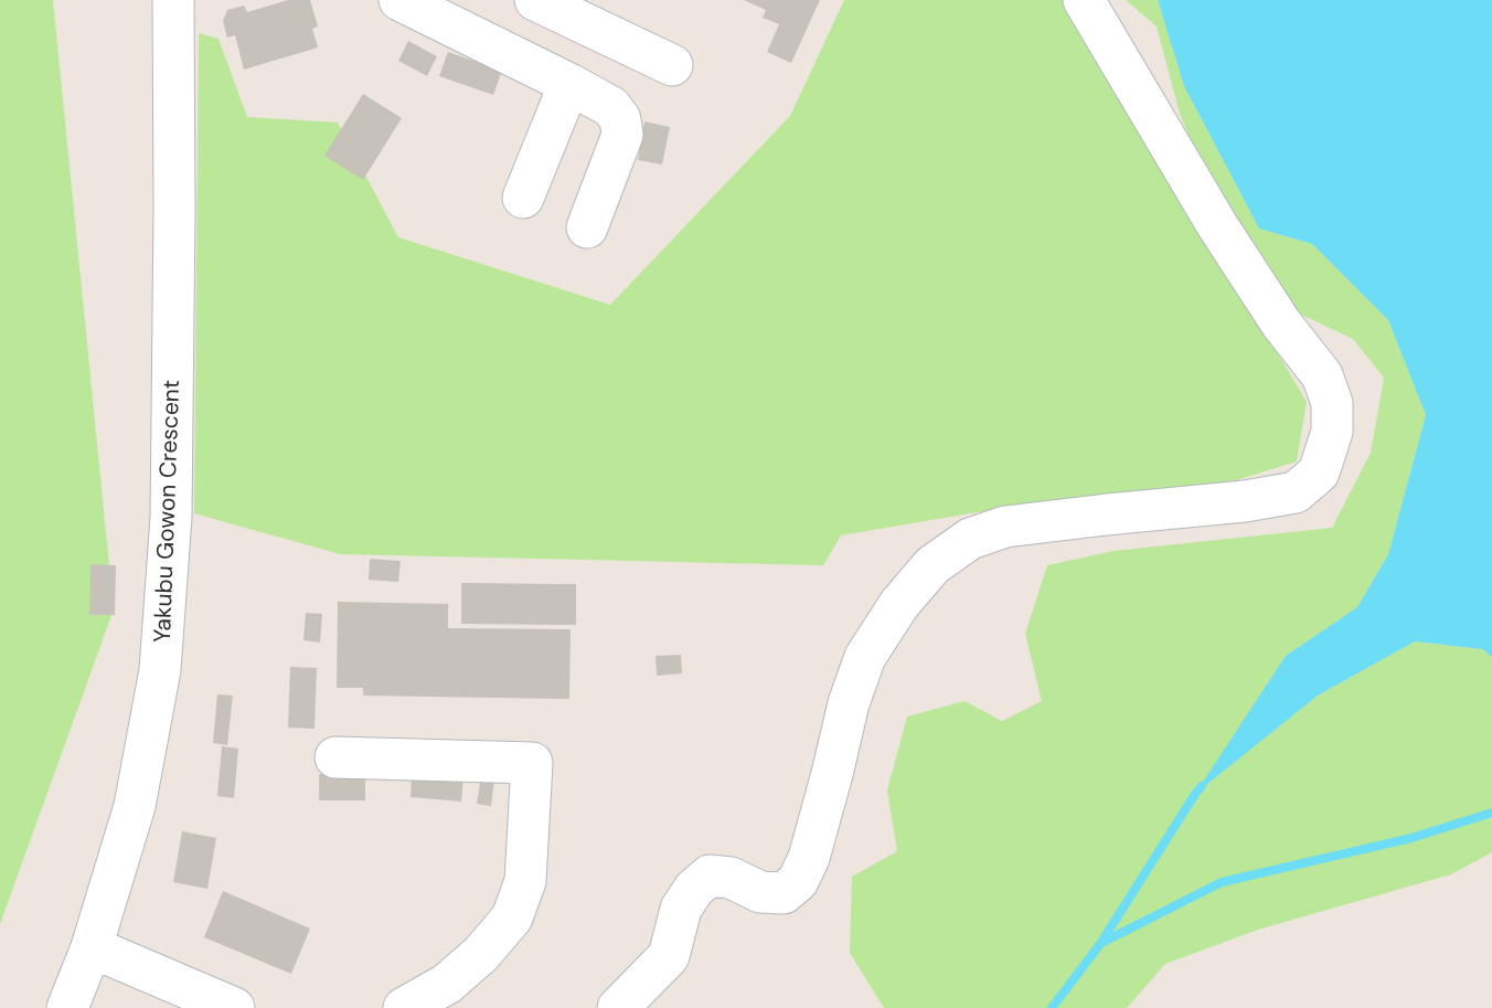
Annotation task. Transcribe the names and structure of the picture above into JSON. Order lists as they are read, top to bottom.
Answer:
{
  "streets": {
    "street": ["Yakubu Gowon Crescent"]
  }
}
